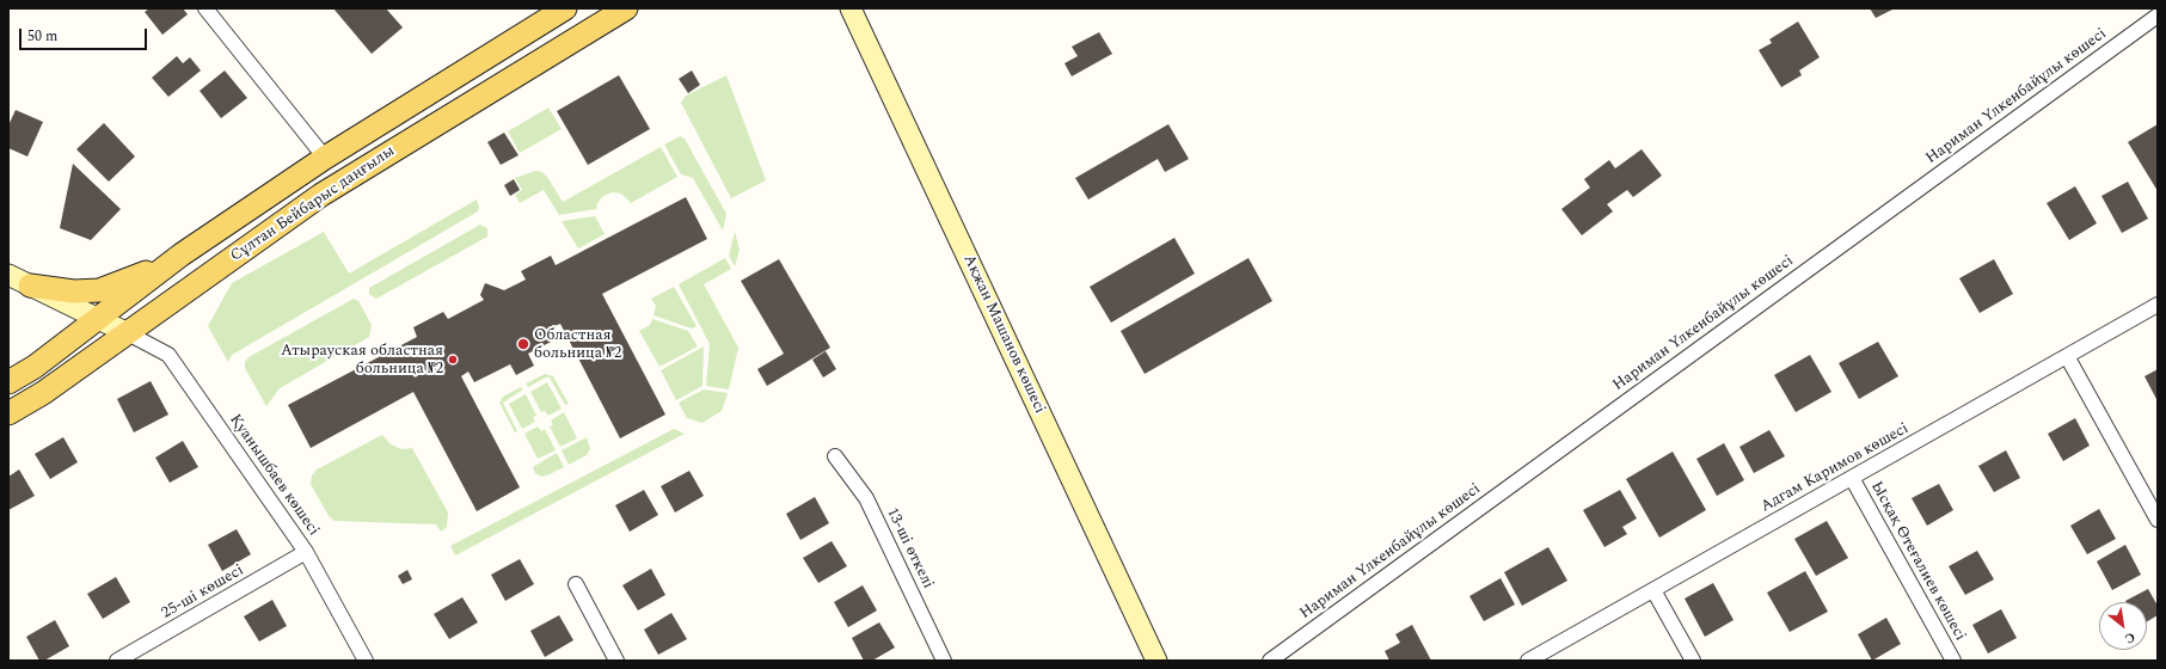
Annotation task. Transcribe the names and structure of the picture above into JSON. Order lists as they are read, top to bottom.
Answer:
{
  "streets": {
    "main road": ["Сұлтан Бейбарыс даңғылы"],
    "street": [
      "Нариман Үлкенбайұлы көшесі",
      "Ақжан Машанов көшесі",
      "Адгам Каримов көшесі",
      "Қуанышбаев көшесі",
      "13-ші өткелі",
      "Ысқақ Өтеғалиев көшесі",
      "25-ші көшесі"
    ]
  },
  "crossings": [
    ["Сұлтан Бейбарыс даңғылы", "Қуанышбаев көшесі"],
    ["Адгам Каримов көшесі", "Ысқақ Өтеғалиев көшесі"],
    ["Қуанышбаев көшесі", "25-ші көшесі"]
  ],
  "places": ["Областная больница №2", "Атырауская областная больница №2"],
  "scale_bar": "50 m",
  "north": "bottom right"
}
